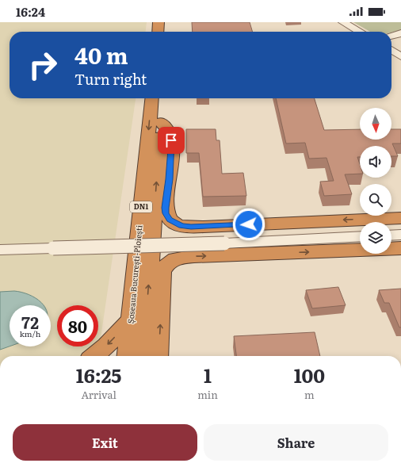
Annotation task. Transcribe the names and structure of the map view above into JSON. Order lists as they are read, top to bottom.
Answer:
{
  "streets": {
    "highway": ["DN1", "Șoseaua București-Ploiești"]
  },
  "north": "bottom",
  "page": {
    "status": "16:24",
    "turn": ["40 m", "Turn right"],
    "speed": "72 km/h",
    "limit": "80",
    "eta": [
      "16:25",
      "Arrival",
      "1",
      "min",
      "100",
      "m"
    ],
    "buttons": ["Exit", "Share"]
  }
}
